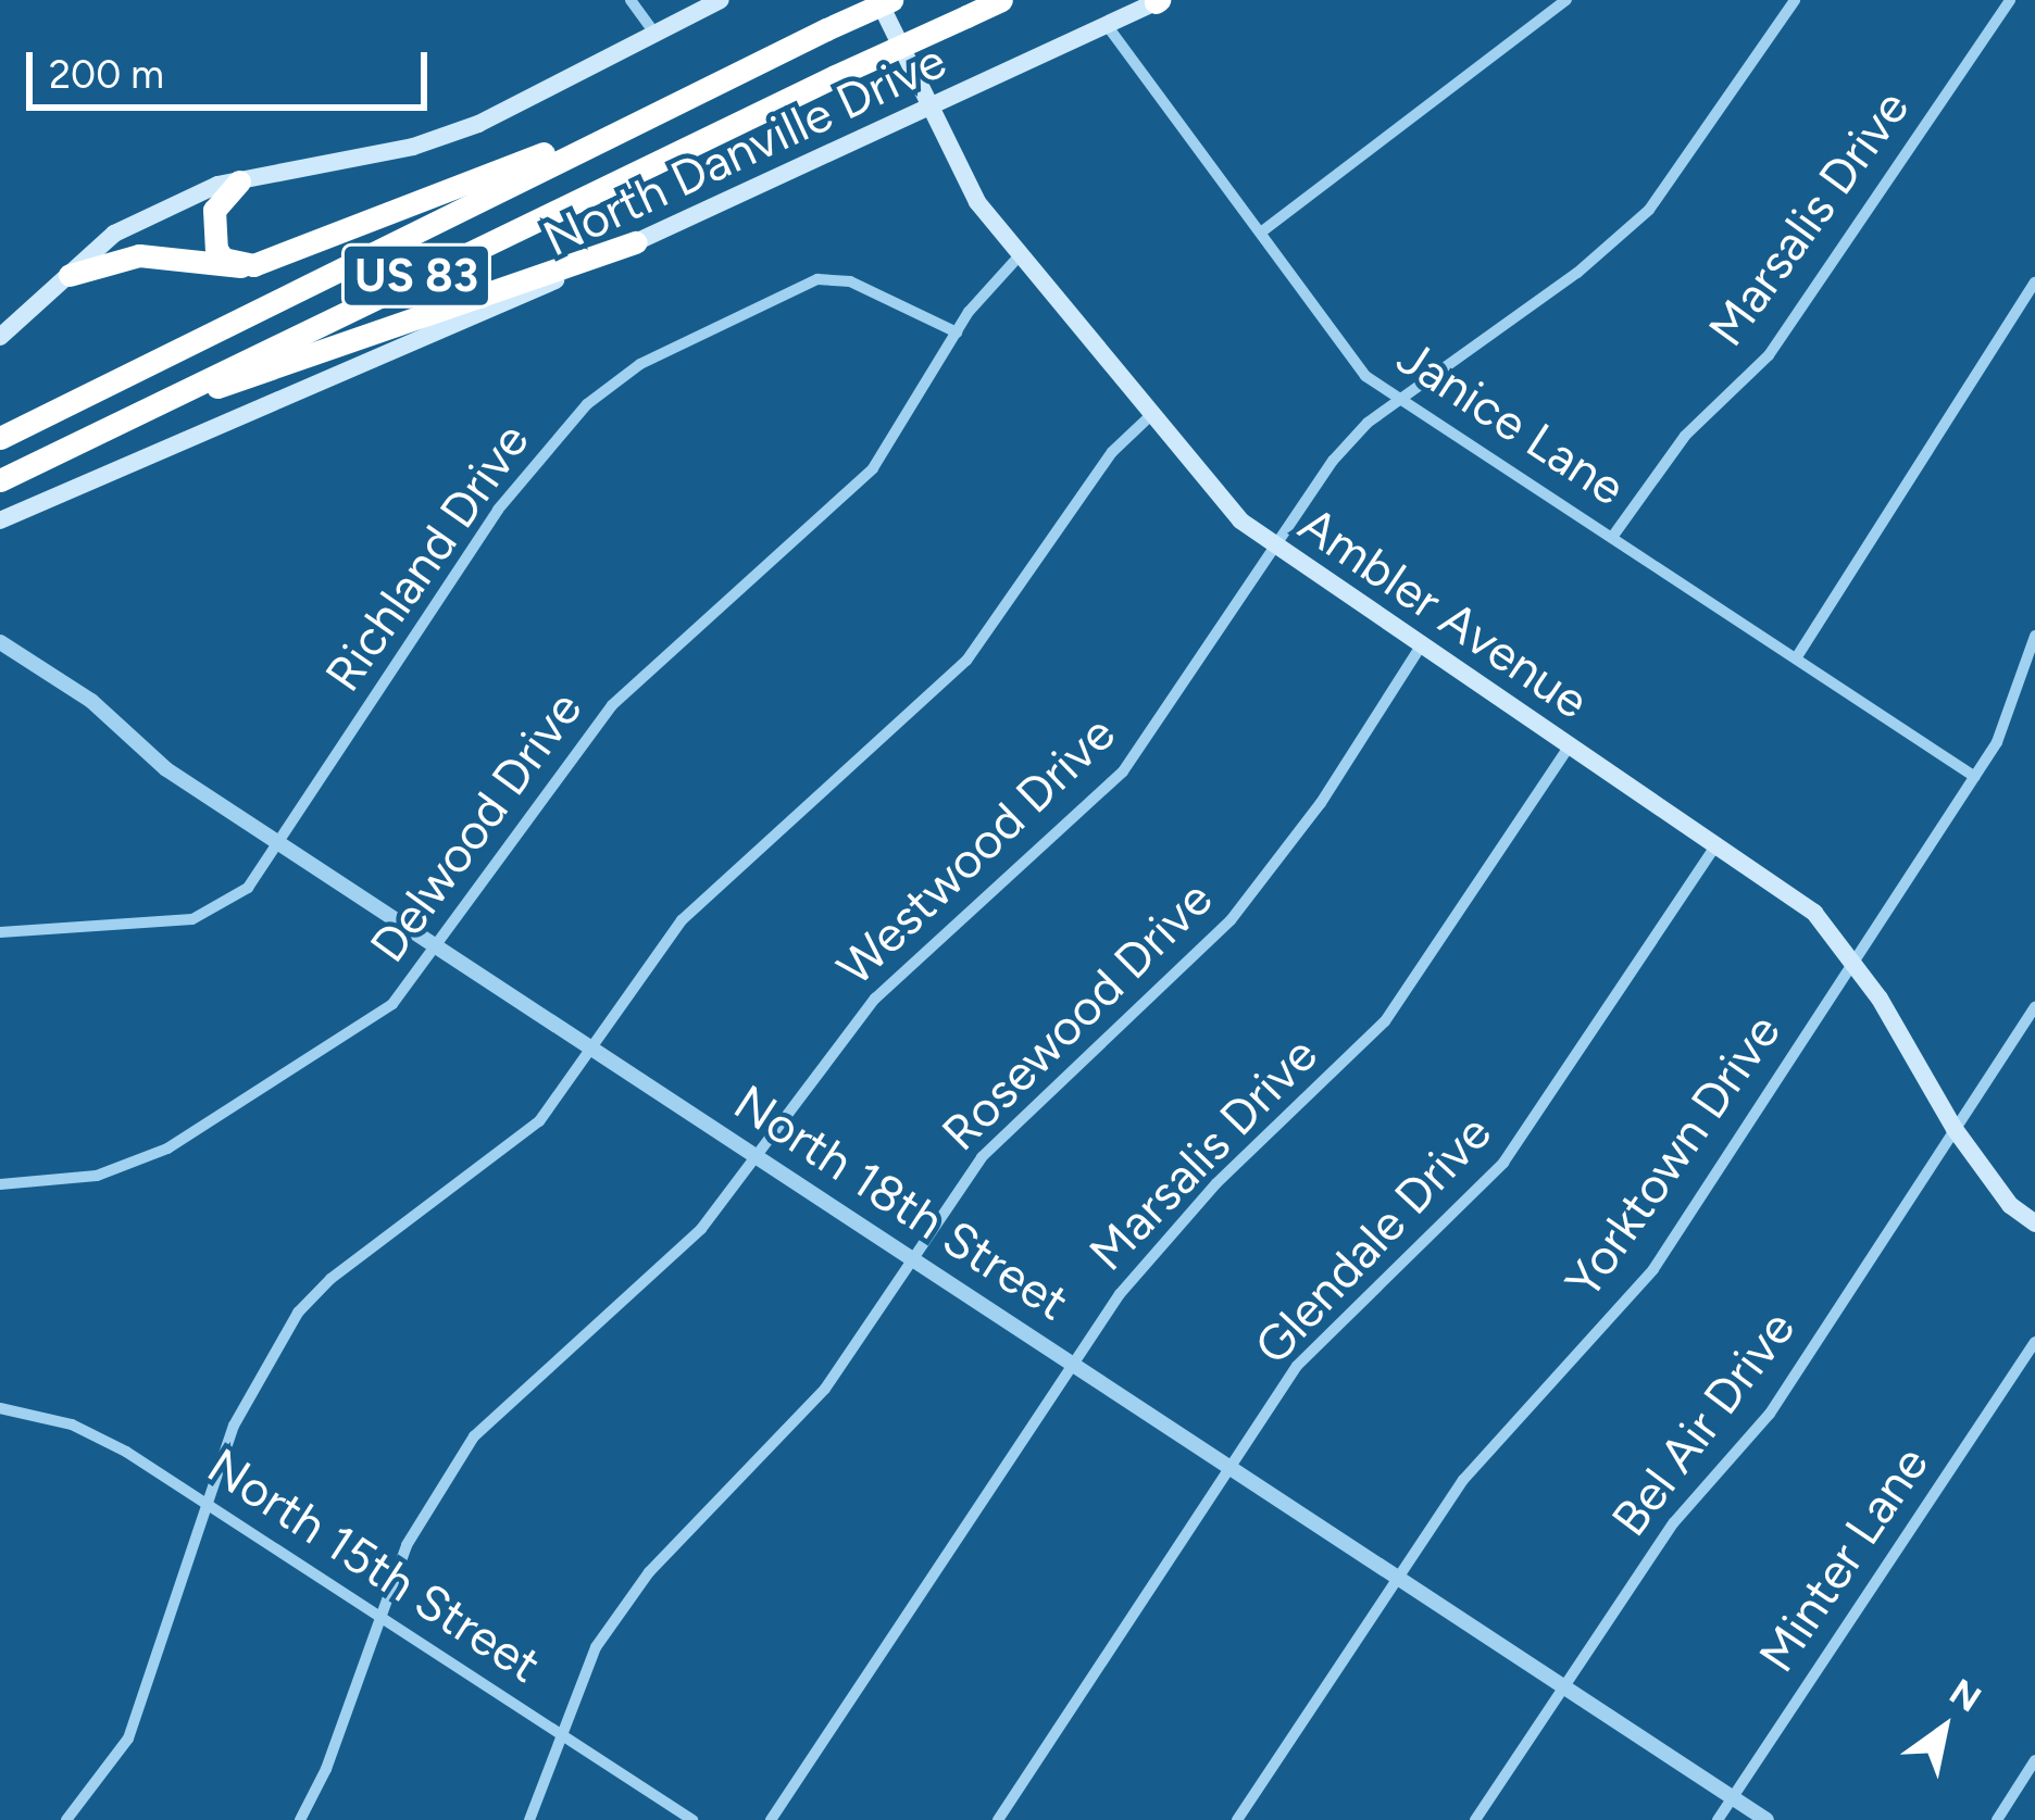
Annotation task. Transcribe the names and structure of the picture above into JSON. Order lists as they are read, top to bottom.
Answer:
{
  "streets": {
    "highway": ["US 83"],
    "main road": ["North Danville Drive", "Ambler Avenue"],
    "street": [
      "Marsalis Drive",
      "Janice Lane",
      "Richland Drive",
      "Delwood Drive",
      "Westwood Drive",
      "Rosewood Drive",
      "Yorktown Drive",
      "North 18th Street",
      "Glendale Drive",
      "Bel Air Drive",
      "Minter Lane",
      "North 15th Street"
    ]
  },
  "crossings": [
    ["North Danville Drive", "Janice Lane"],
    ["North Danville Drive", "Ambler Avenue"],
    ["Marsalis Drive", "Janice Lane"],
    ["Marsalis Drive", "Ambler Avenue"],
    ["Marsalis Drive", "North 18th Street"],
    ["Janice Lane", "Westwood Drive"],
    ["Janice Lane", "Yorktown Drive"],
    ["Richland Drive", "Delwood Drive"],
    ["Richland Drive", "North 18th Street"],
    ["Ambler Avenue", "Delwood Drive"],
    ["Ambler Avenue", "Westwood Drive"],
    ["Ambler Avenue", "Rosewood Drive"],
    ["Ambler Avenue", "Yorktown Drive"],
    ["Ambler Avenue", "Glendale Drive"],
    ["Ambler Avenue", "Bel Air Drive"],
    ["Delwood Drive", "North 18th Street"],
    ["Westwood Drive", "North 18th Street"],
    ["Westwood Drive", "North 15th Street"],
    ["Rosewood Drive", "North 18th Street"],
    ["Rosewood Drive", "North 15th Street"],
    ["Yorktown Drive", "North 18th Street"],
    ["North 18th Street", "Glendale Drive"],
    ["North 18th Street", "Bel Air Drive"],
    ["North 18th Street", "Minter Lane"]
  ],
  "scale_bar": "200 m",
  "north": "top right"
}
